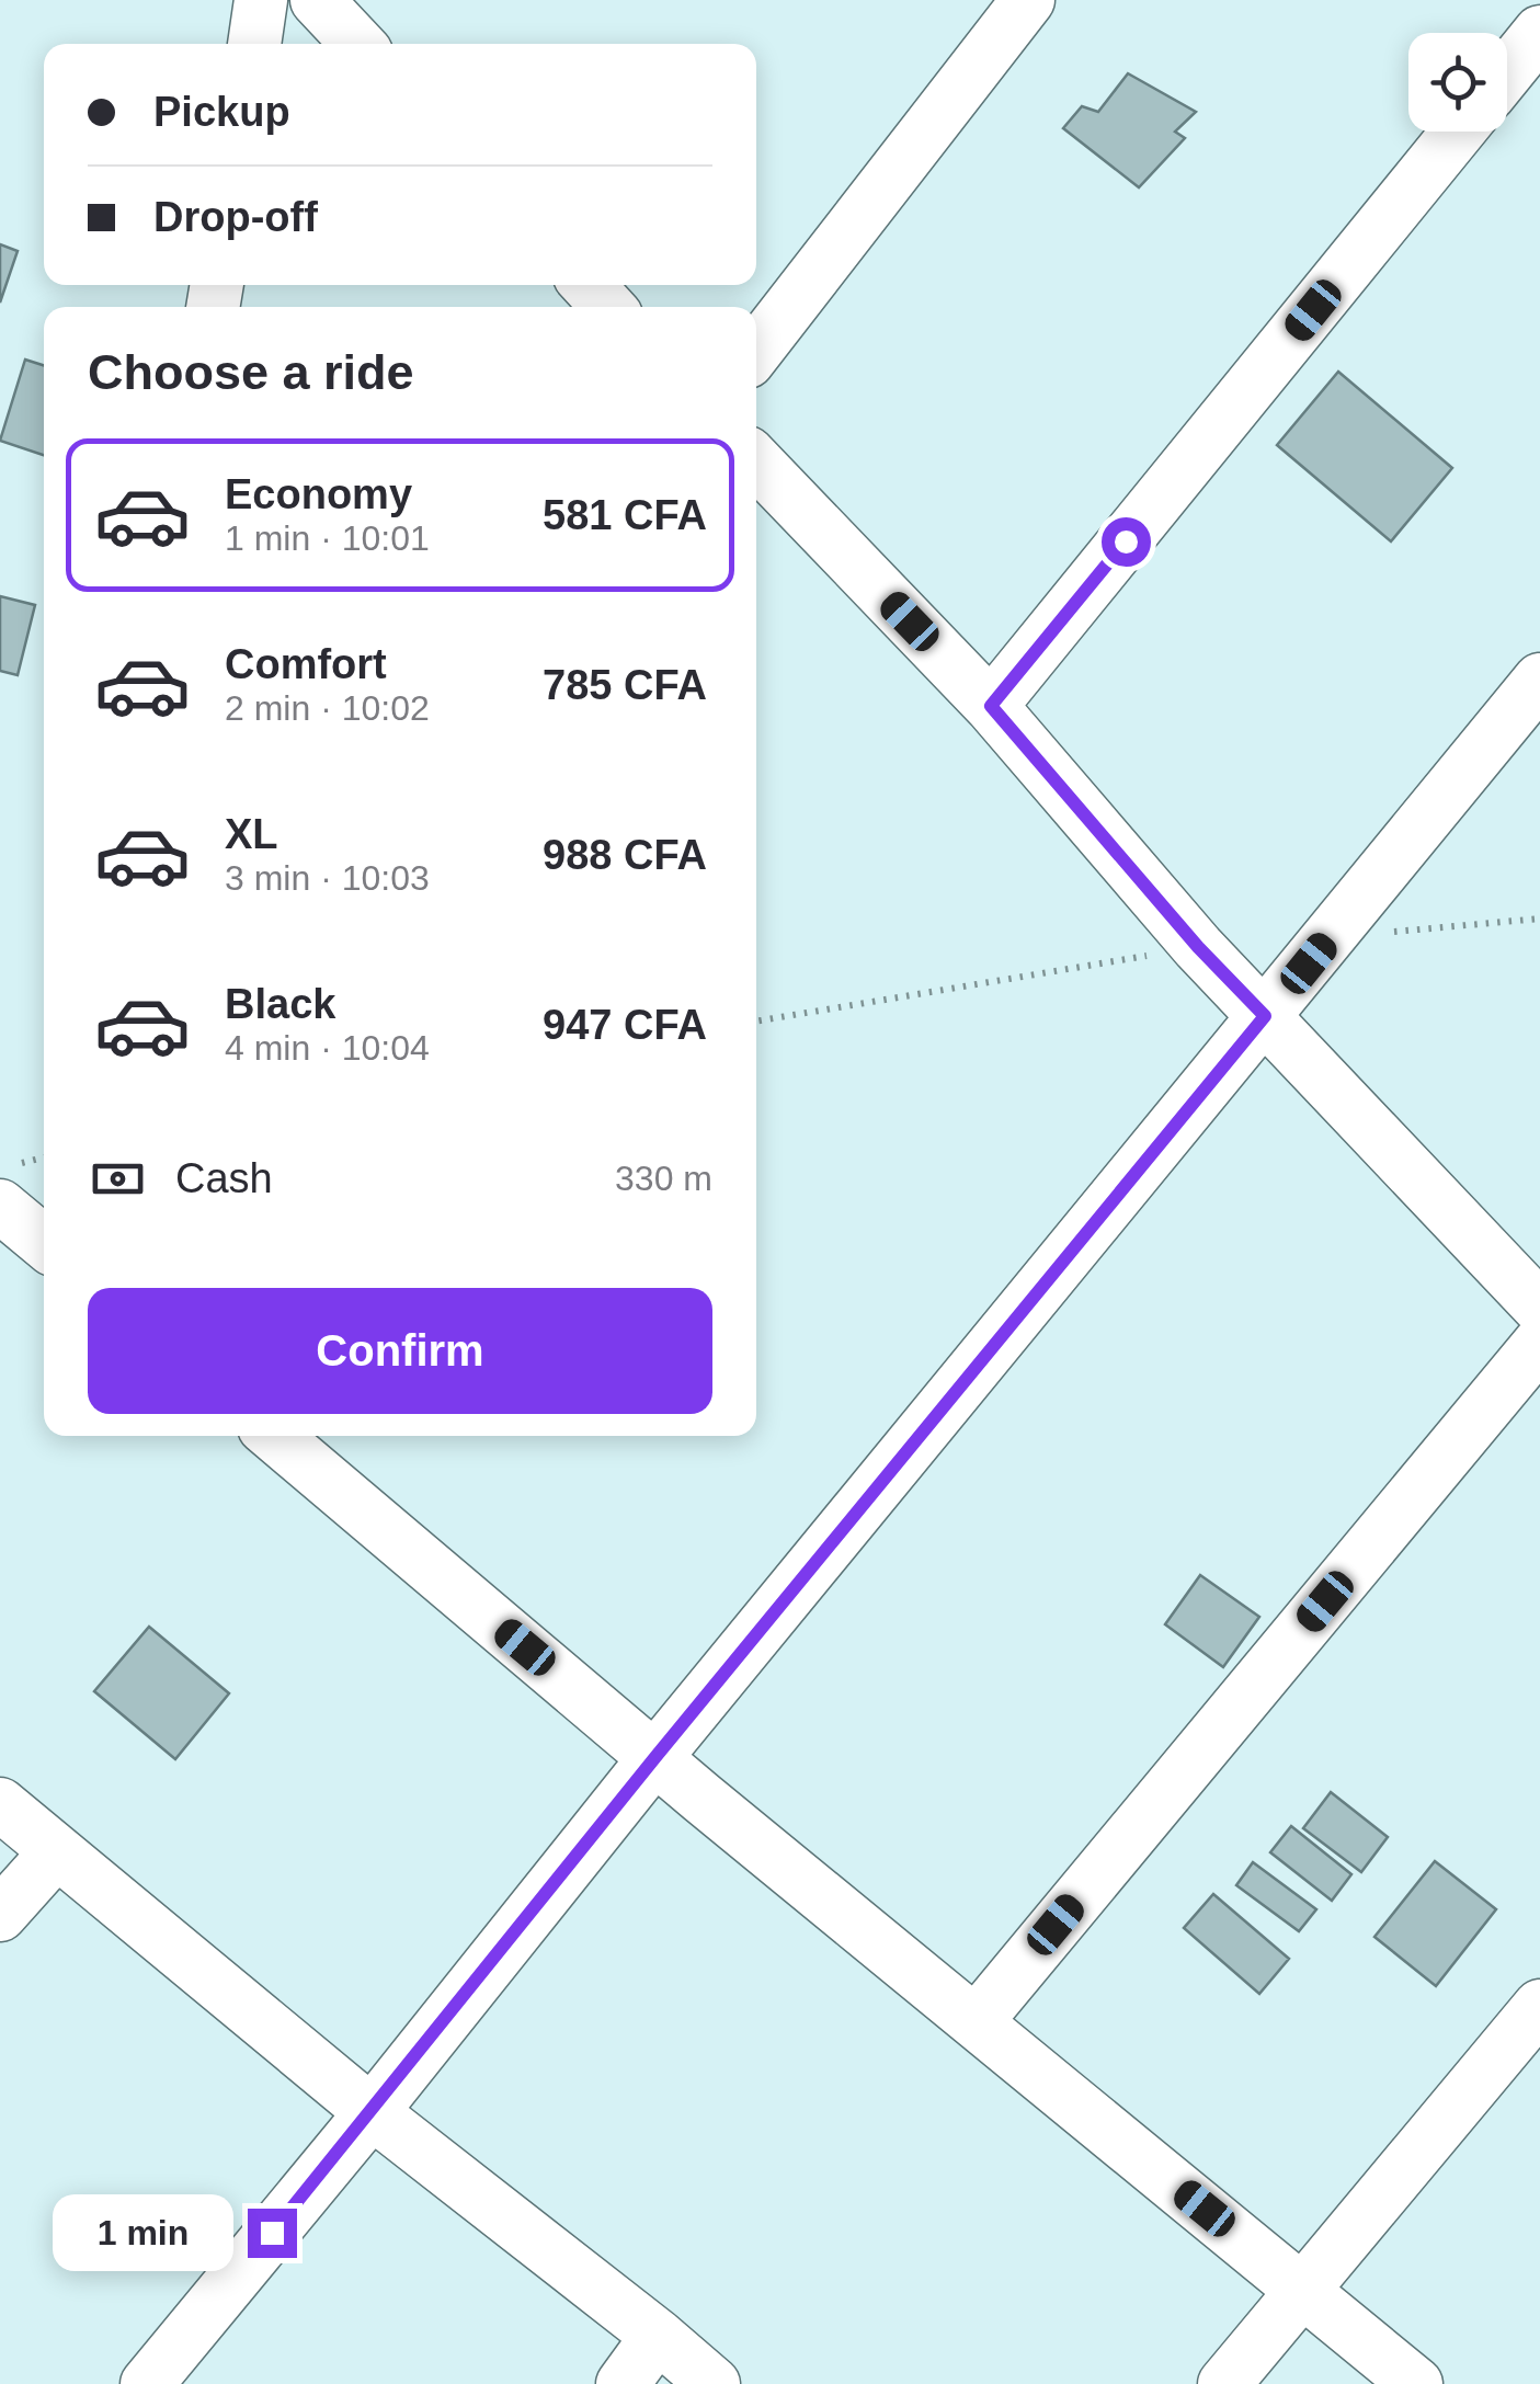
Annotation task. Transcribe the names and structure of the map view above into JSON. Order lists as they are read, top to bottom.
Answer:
{
  "page": {
    "banner": ["Pickup", "Drop-off"],
    "heading": "Choose a ride",
    "list": [
      {
        "name": "Economy",
        "note": "1 min · 10:01",
        "value": "581 CFA"
      },
      {
        "name": "Comfort",
        "note": "2 min · 10:02",
        "value": "785 CFA"
      },
      {
        "name": "XL",
        "note": "3 min · 10:03",
        "value": "988 CFA"
      },
      {
        "name": "Black",
        "note": "4 min · 10:04",
        "value": "947 CFA"
      }
    ],
    "pay": ["Cash", "330 m"],
    "buttons": "Confirm",
    "bubble": "1 min"
  }
}
